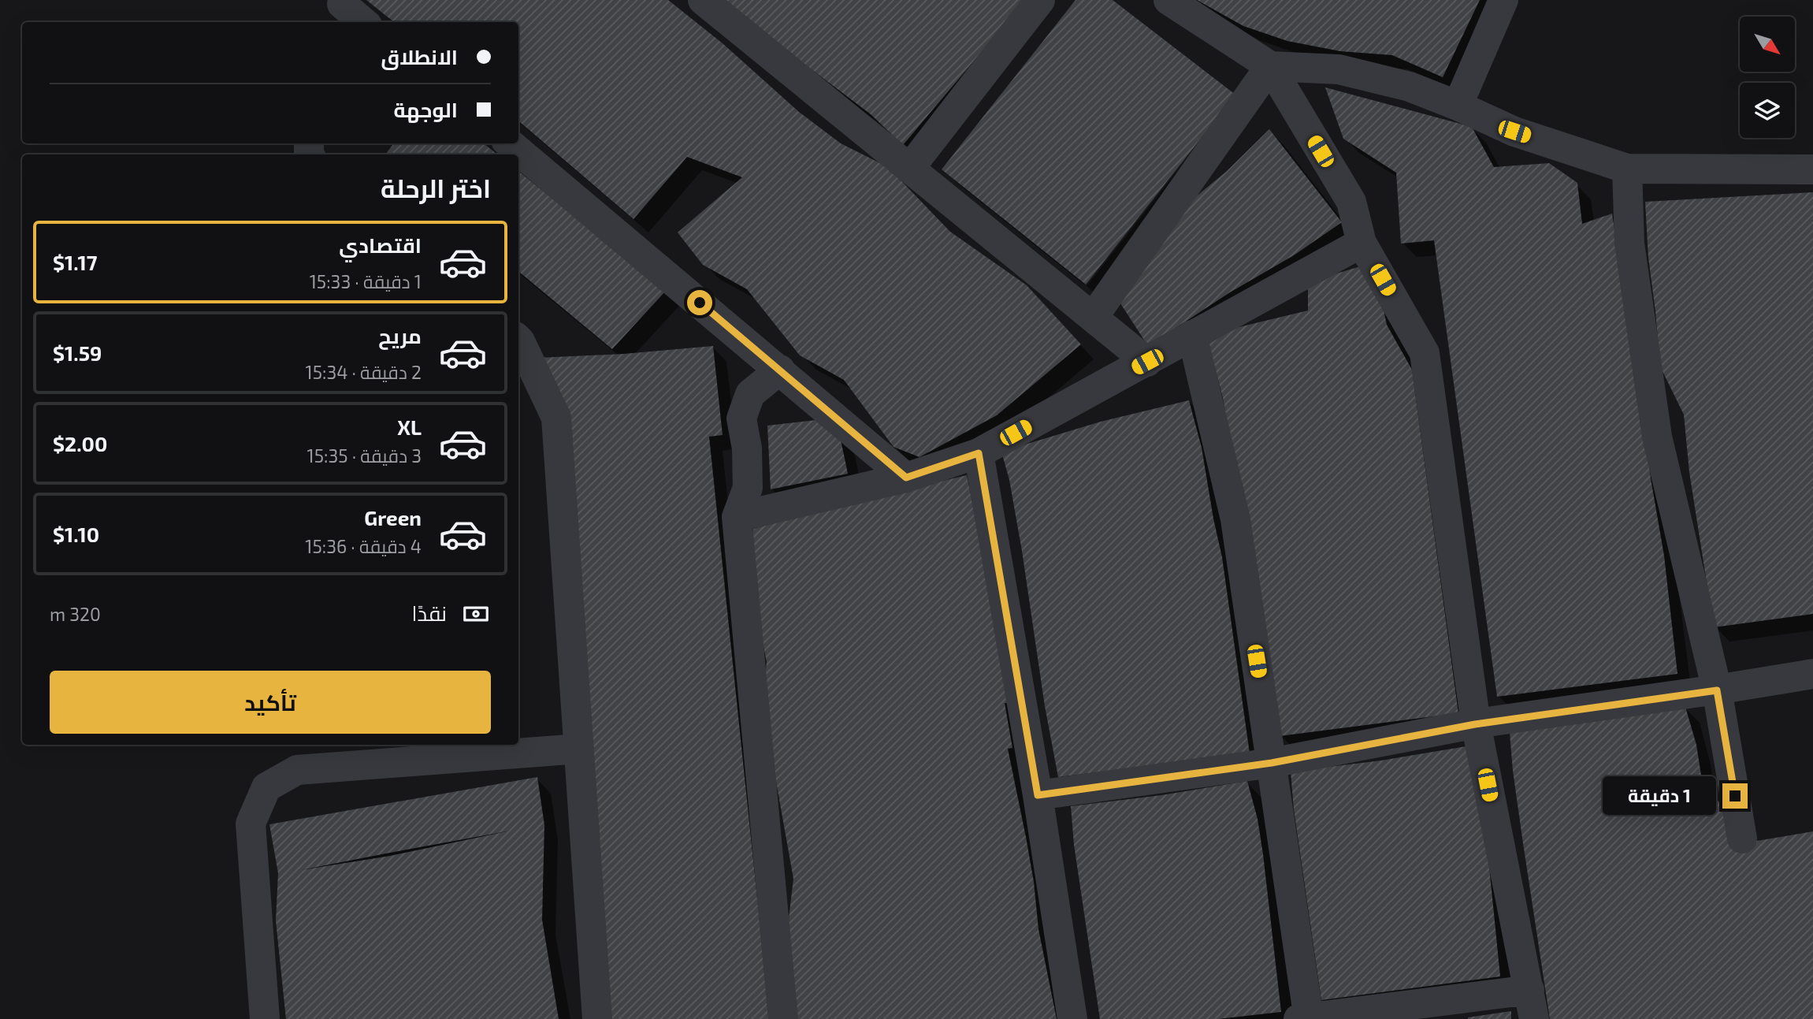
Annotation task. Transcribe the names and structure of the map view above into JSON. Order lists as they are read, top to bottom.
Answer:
{
  "north": "bottom right",
  "page": {
    "banner": ["الانطلاق", "الوجهة"],
    "heading": "اختر الرحلة",
    "list": [
      {
        "name": "اقتصادي",
        "note": "1 دقيقة · 15:33",
        "value": "$1.17"
      },
      {
        "name": "مريح",
        "note": "2 دقيقة · 15:34",
        "value": "$1.59"
      },
      {
        "name": "XL",
        "note": "3 دقيقة · 15:35",
        "value": "$2.00"
      },
      {
        "name": "Green",
        "note": "4 دقيقة · 15:36",
        "value": "$1.10"
      }
    ],
    "pay": ["نقدًا", "320 m"],
    "buttons": "تأكيد",
    "bubble": "1 دقيقة"
  }
}
